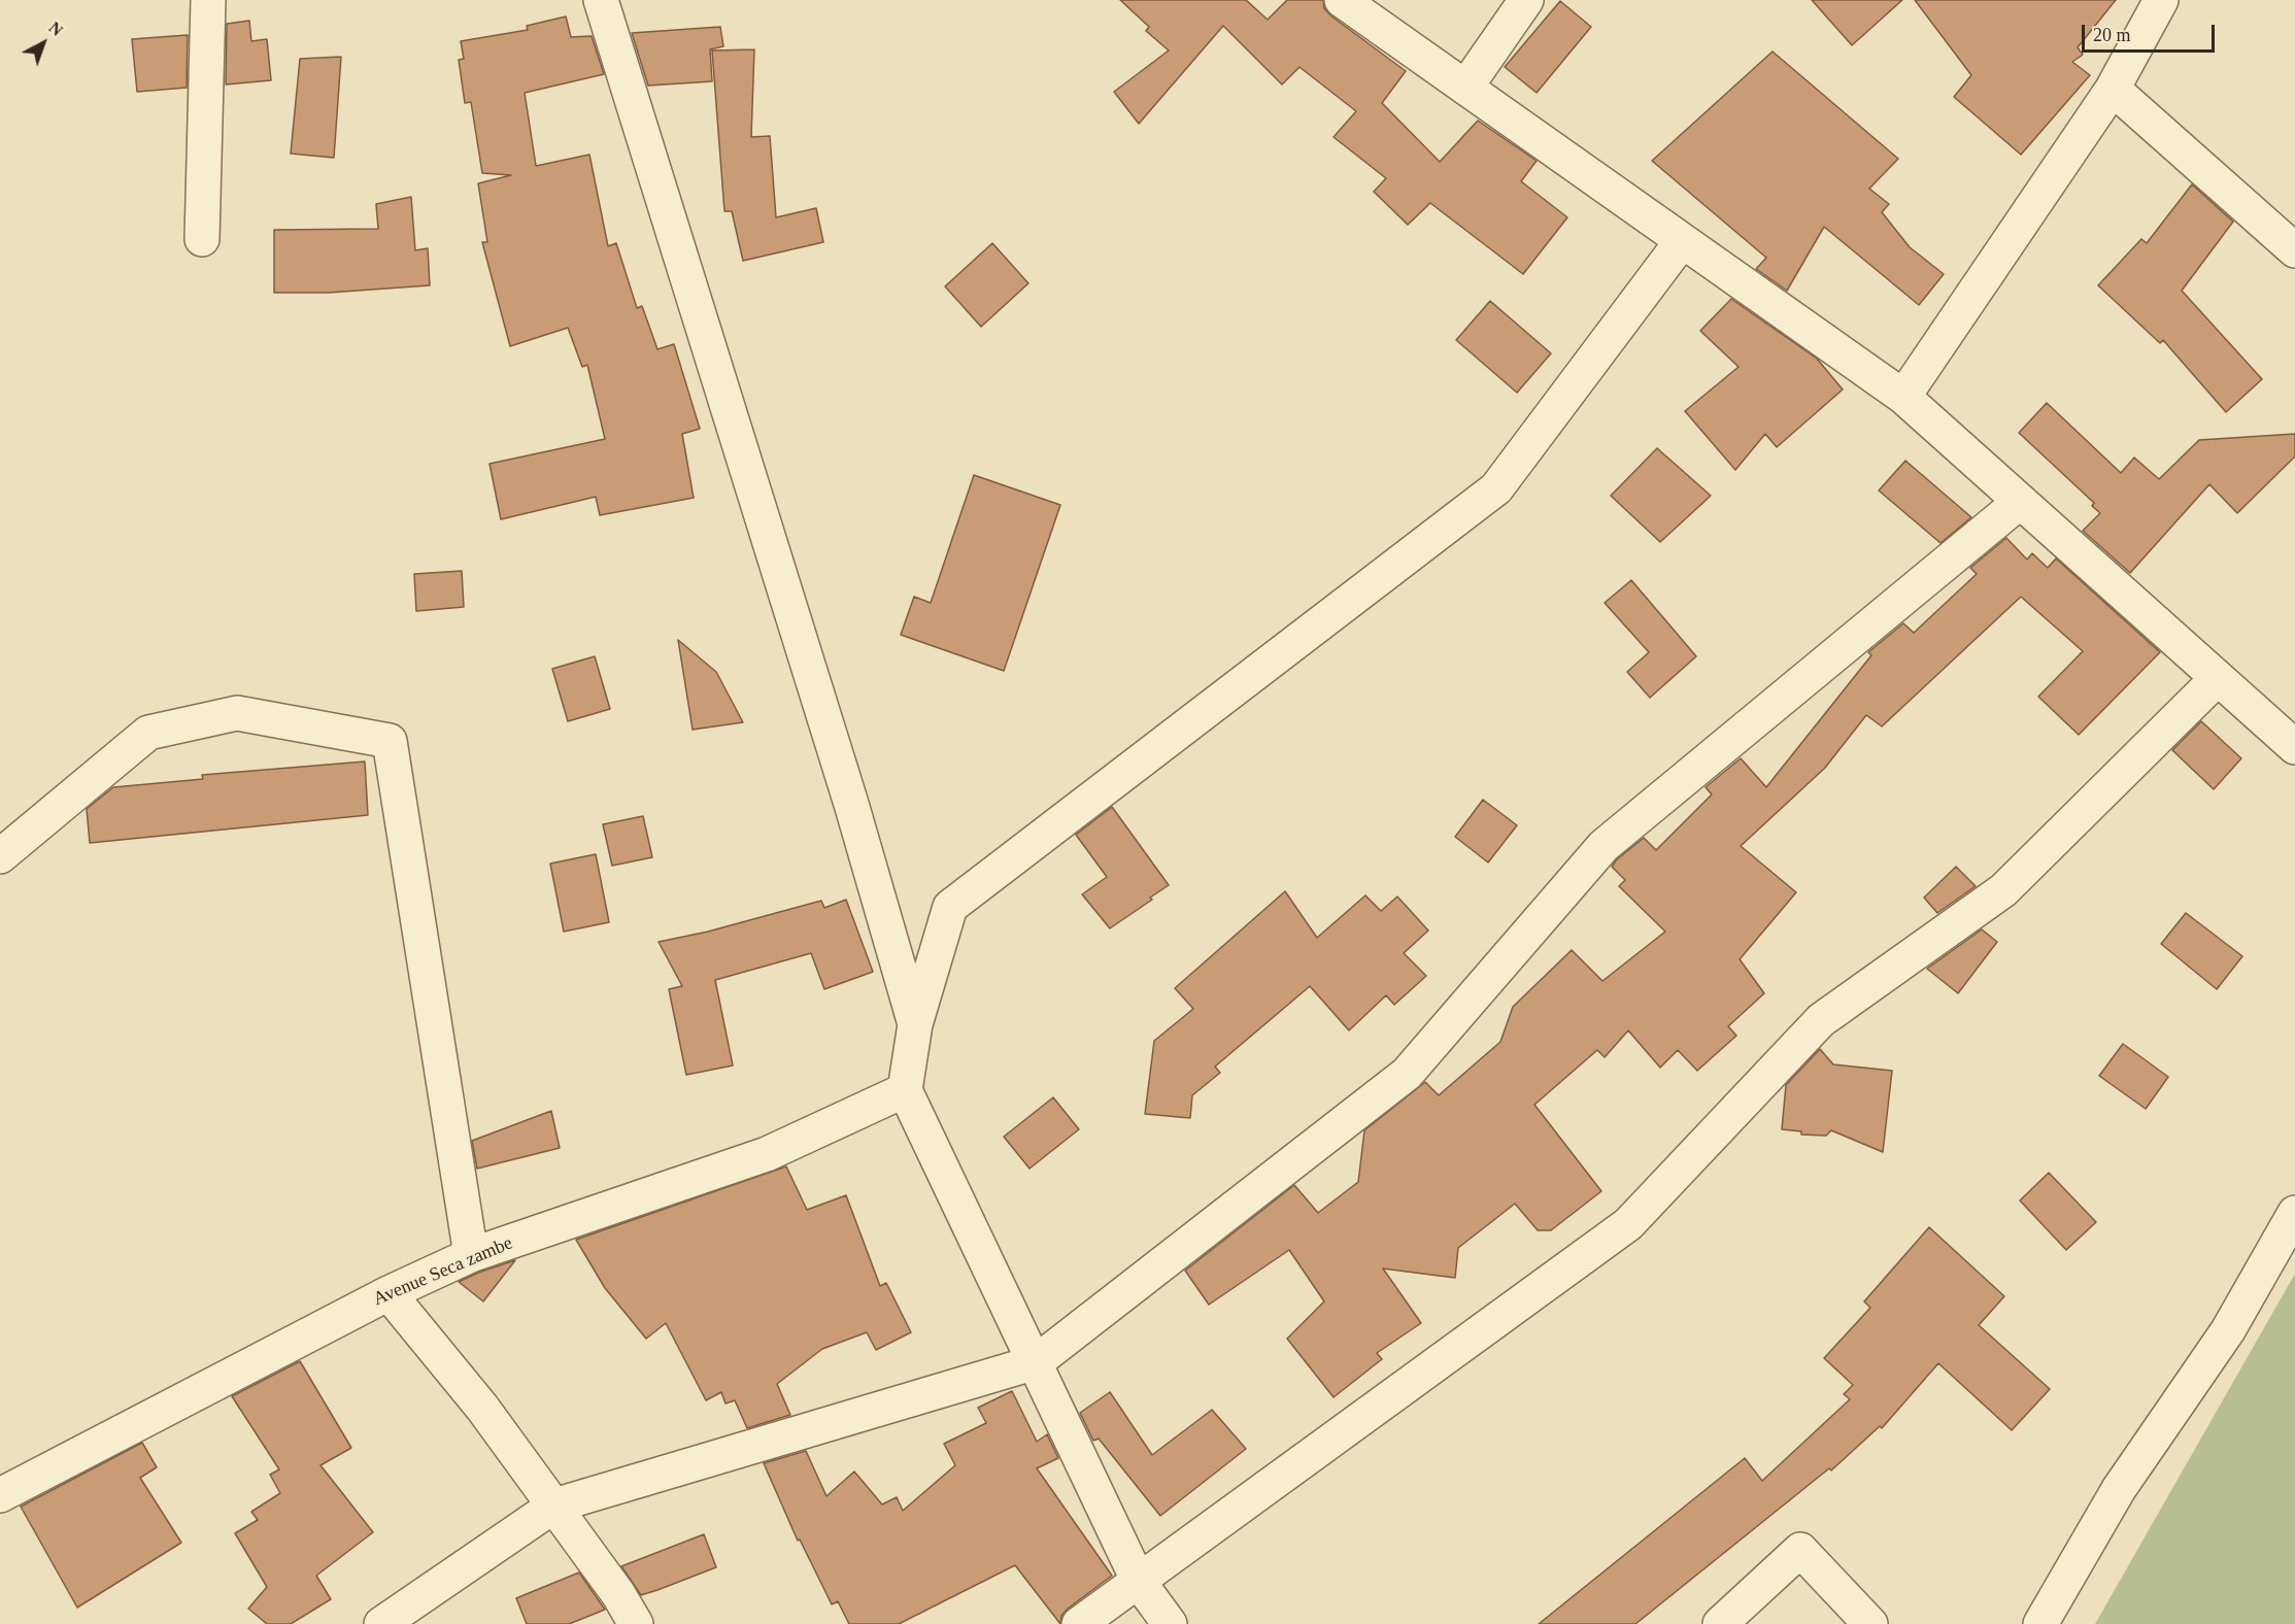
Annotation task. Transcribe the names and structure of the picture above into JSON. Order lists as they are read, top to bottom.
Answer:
{
  "streets": {
    "street": ["Avenue Seca zambe"]
  },
  "scale_bar": "20 m",
  "north": "top right"
}
